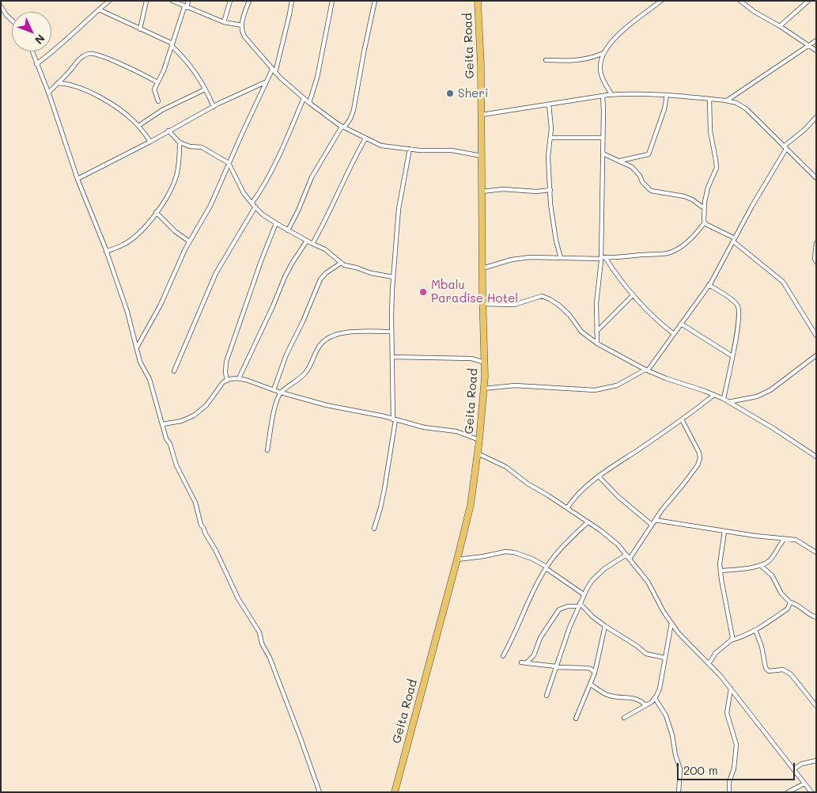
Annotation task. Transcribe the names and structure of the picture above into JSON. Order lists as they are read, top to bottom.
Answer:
{
  "streets": {
    "highway": ["Geita Road"]
  },
  "places": ["Sheri", "Mbalu Paradise Hotel"],
  "scale_bar": "200 m",
  "north": "bottom right"
}
